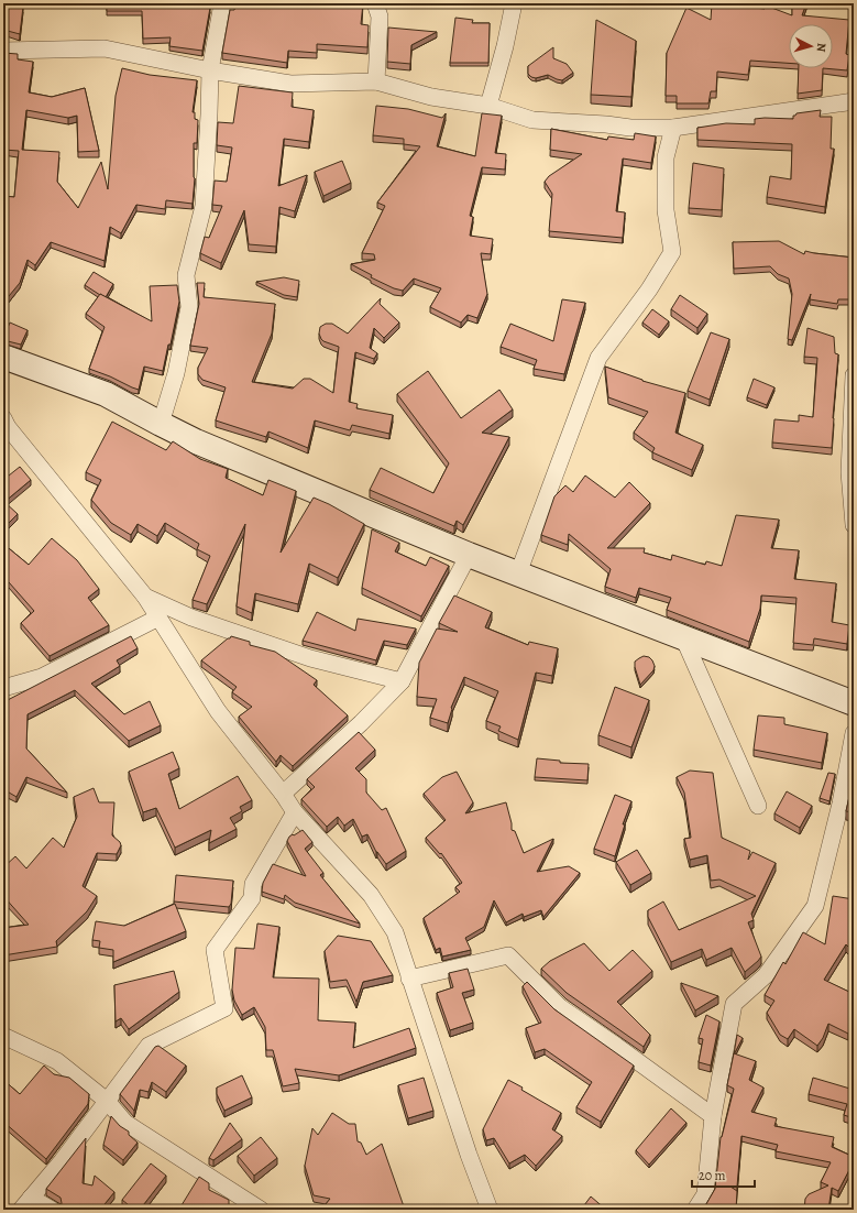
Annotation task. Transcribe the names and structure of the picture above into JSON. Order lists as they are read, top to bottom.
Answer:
{
  "scale_bar": "20 m",
  "north": "right"
}
